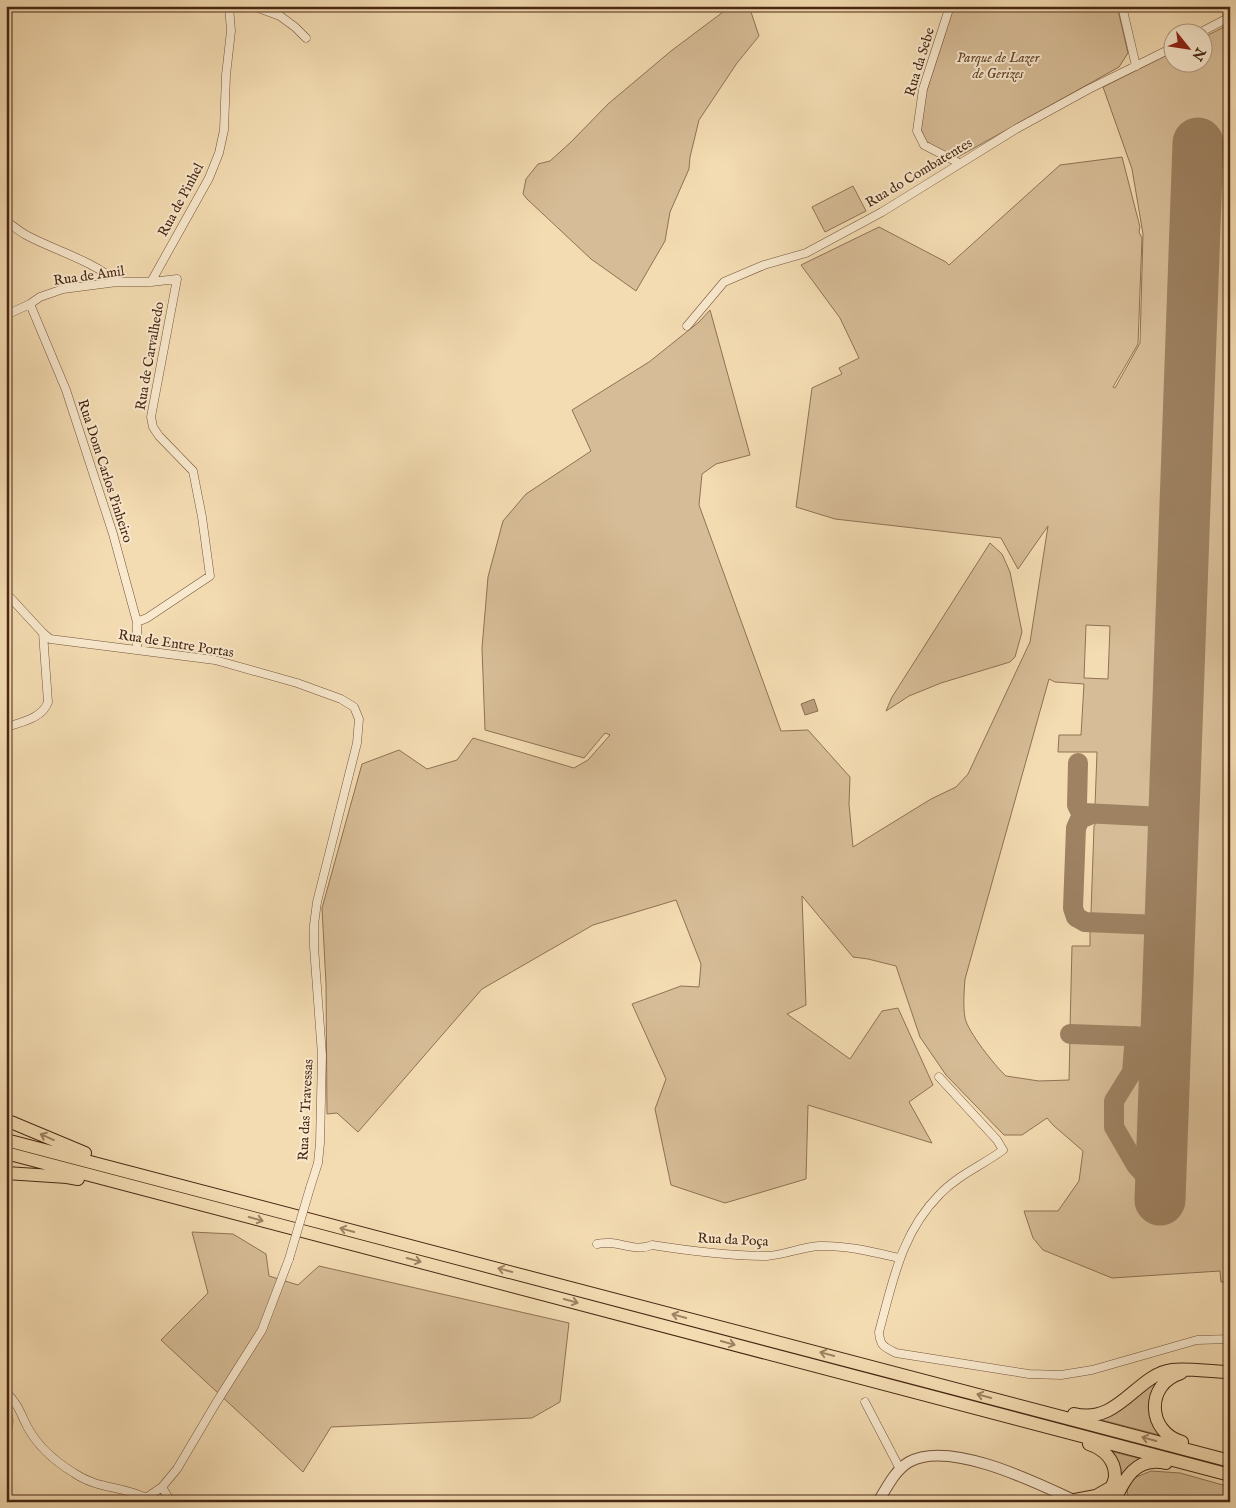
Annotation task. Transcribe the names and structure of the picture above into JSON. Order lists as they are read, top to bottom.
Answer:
{
  "streets": {
    "street": [
      "Rua da Sebe",
      "Rua do Combatentes",
      "Rua de Pinhel",
      "Rua de Amil",
      "Rua de Carvalhedo",
      "Rua Dom Carlos Pinheiro",
      "Rua de Entre Portas",
      "Rua das Travessas",
      "Rua da Poça"
    ]
  },
  "crossings": [
    ["Rua da Sebe", "Rua do Combatentes"],
    ["Rua de Pinhel", "Rua de Amil"],
    ["Rua de Amil", "Rua de Carvalhedo"],
    ["Rua de Amil", "Rua Dom Carlos Pinheiro"],
    ["Rua de Carvalhedo", "Rua Dom Carlos Pinheiro"],
    ["Rua Dom Carlos Pinheiro", "Rua de Entre Portas"],
    ["Rua de Entre Portas", "Rua das Travessas"]
  ],
  "parks": ["Parque de Lazer de Gerizes"],
  "north": "bottom right"
}
